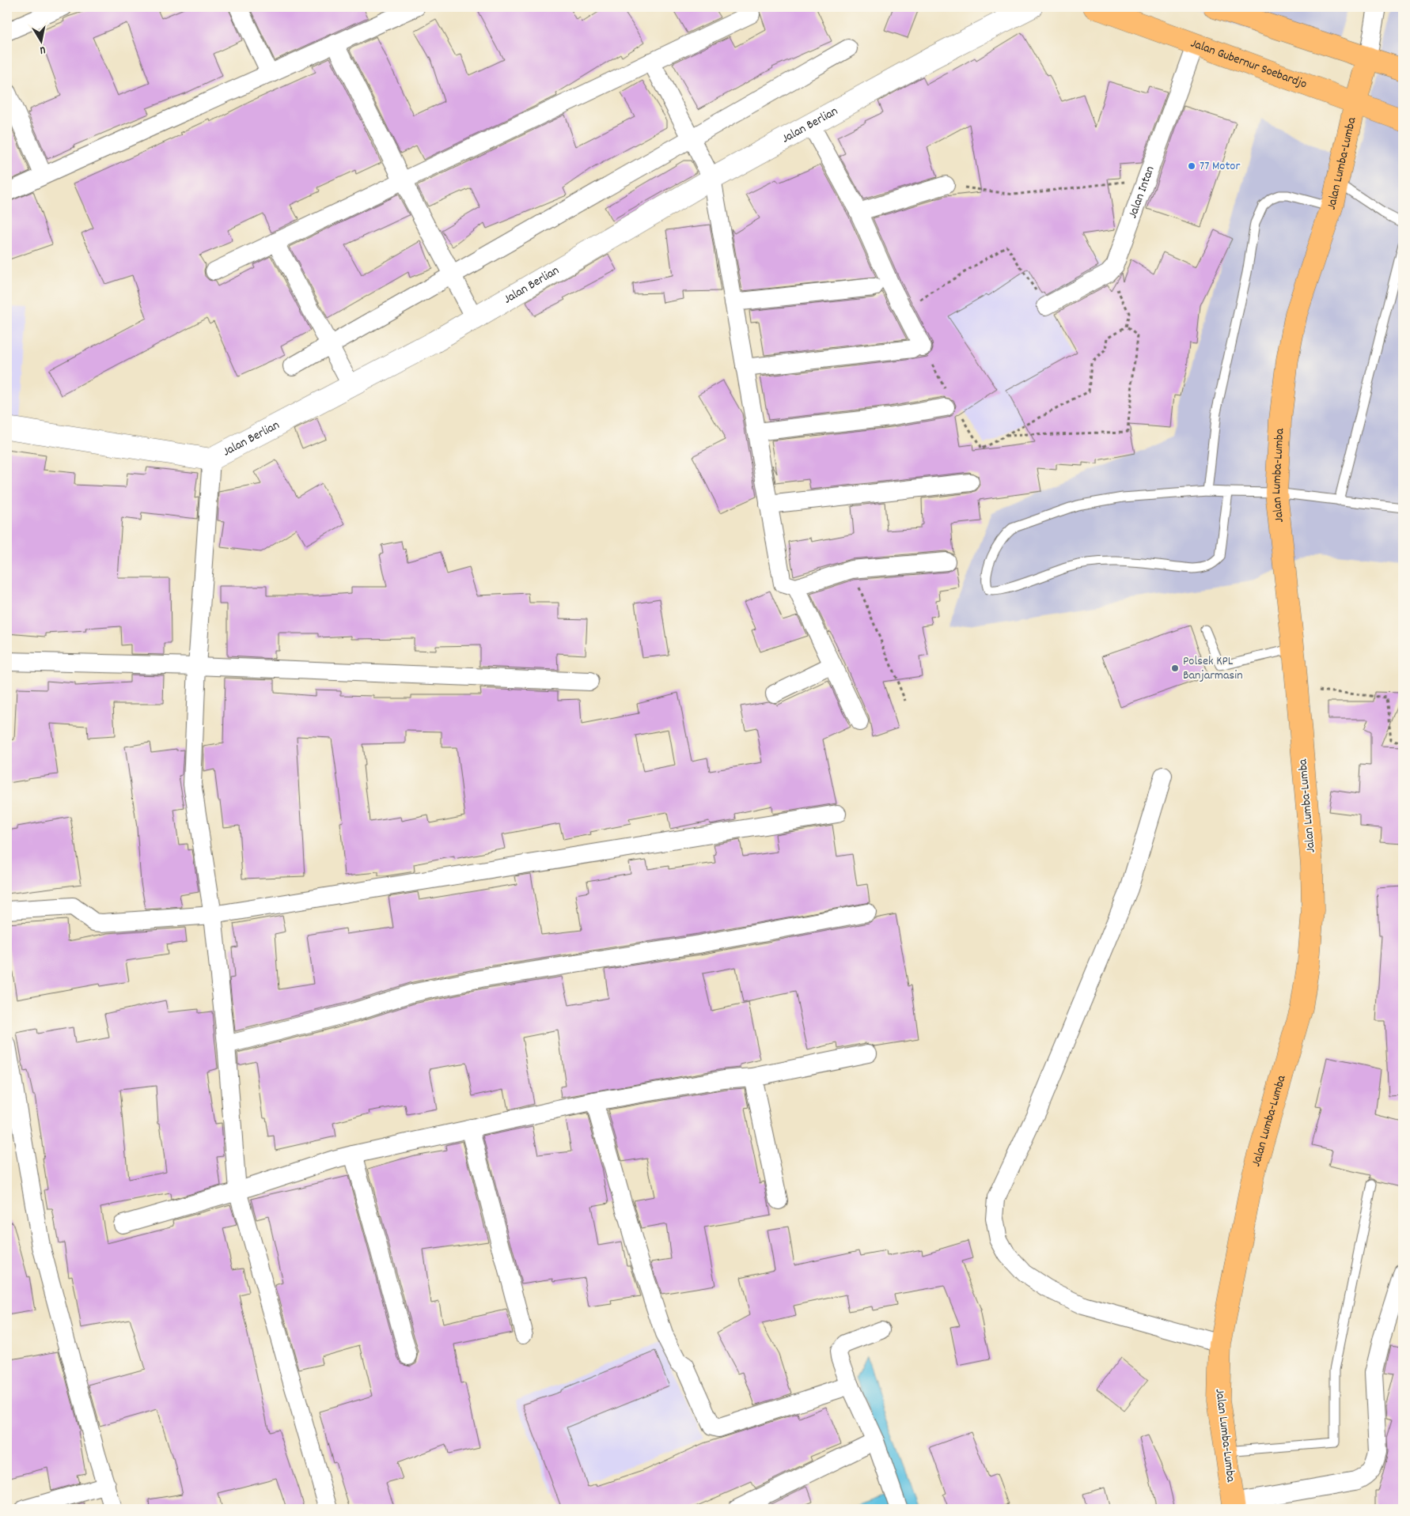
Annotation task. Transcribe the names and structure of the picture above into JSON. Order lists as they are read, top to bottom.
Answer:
{
  "streets": {
    "highway": ["Jalan Gubernur Soebardjo", "Jalan Lumba-Lumba"],
    "street": ["Jalan Berlian", "Jalan Intan"]
  },
  "crossings": [
    ["Jalan Gubernur Soebardjo", "Jalan Lumba-Lumba"],
    ["Jalan Gubernur Soebardjo", "Jalan Intan"]
  ],
  "places": ["77 Motor", "Polsek KPL Banjarmasin"],
  "north": "bottom"
}
